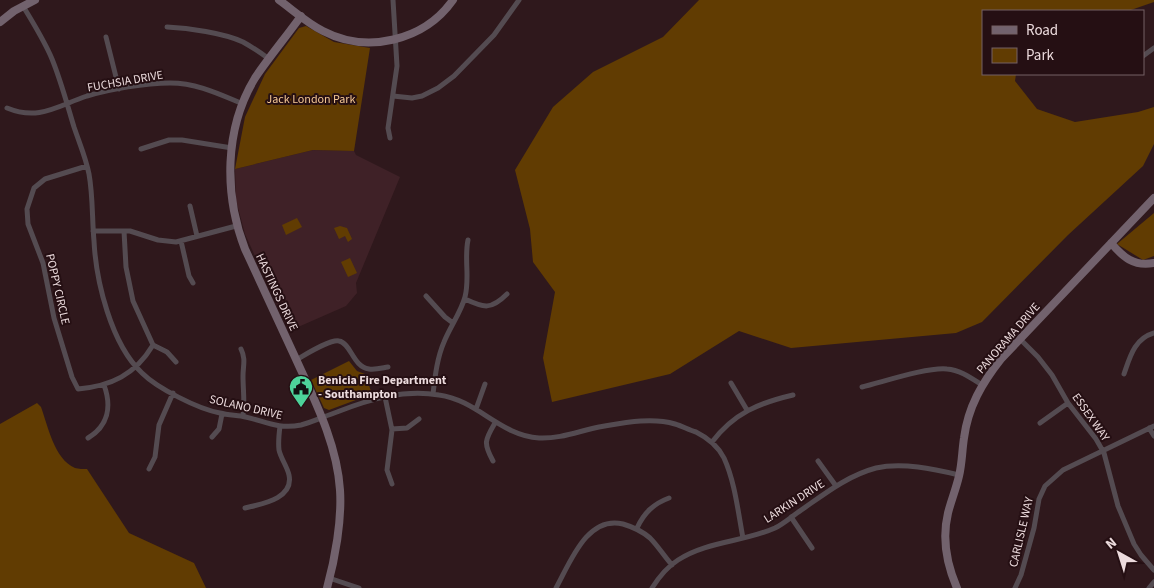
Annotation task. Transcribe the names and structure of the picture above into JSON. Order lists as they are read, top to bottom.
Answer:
{
  "streets": {
    "street": [
      "FUCHSIA DRIVE",
      "POPPY CIRCLE",
      "HASTINGS DRIVE",
      "PANORAMA DRIVE",
      "SOLANO DRIVE",
      "ESSEX WAY",
      "LARKIN DRIVE",
      "CARLISLE WAY"
    ]
  },
  "crossings": [
    ["FUCHSIA DRIVE", "HASTINGS DRIVE"],
    ["FUCHSIA DRIVE", "SOLANO DRIVE"],
    ["POPPY CIRCLE", "SOLANO DRIVE"],
    ["HASTINGS DRIVE", "SOLANO DRIVE"],
    ["PANORAMA DRIVE", "ESSEX WAY"],
    ["PANORAMA DRIVE", "LARKIN DRIVE"],
    ["SOLANO DRIVE", "LARKIN DRIVE"],
    ["ESSEX WAY", "CARLISLE WAY"]
  ],
  "parks": ["Jack London Park"],
  "places": {
    "public building": ["Benicia Fire Department - Southampton"]
  },
  "legend": ["Road", "Park"],
  "north": "top left"
}
